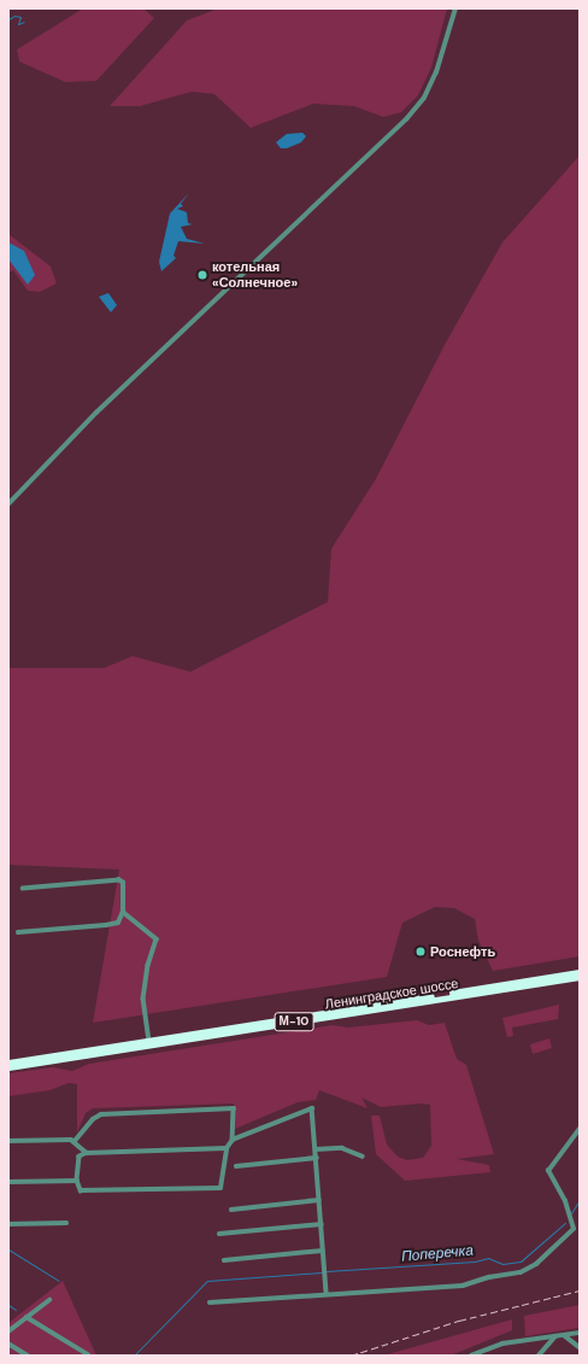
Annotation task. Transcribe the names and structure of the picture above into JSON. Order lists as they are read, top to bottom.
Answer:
{
  "streets": {
    "highway": ["Ленинградское шоссе", "М-10"]
  },
  "water": ["Поперечка"],
  "places": ["котельная «Солнечное»", "Роснефть"]
}
